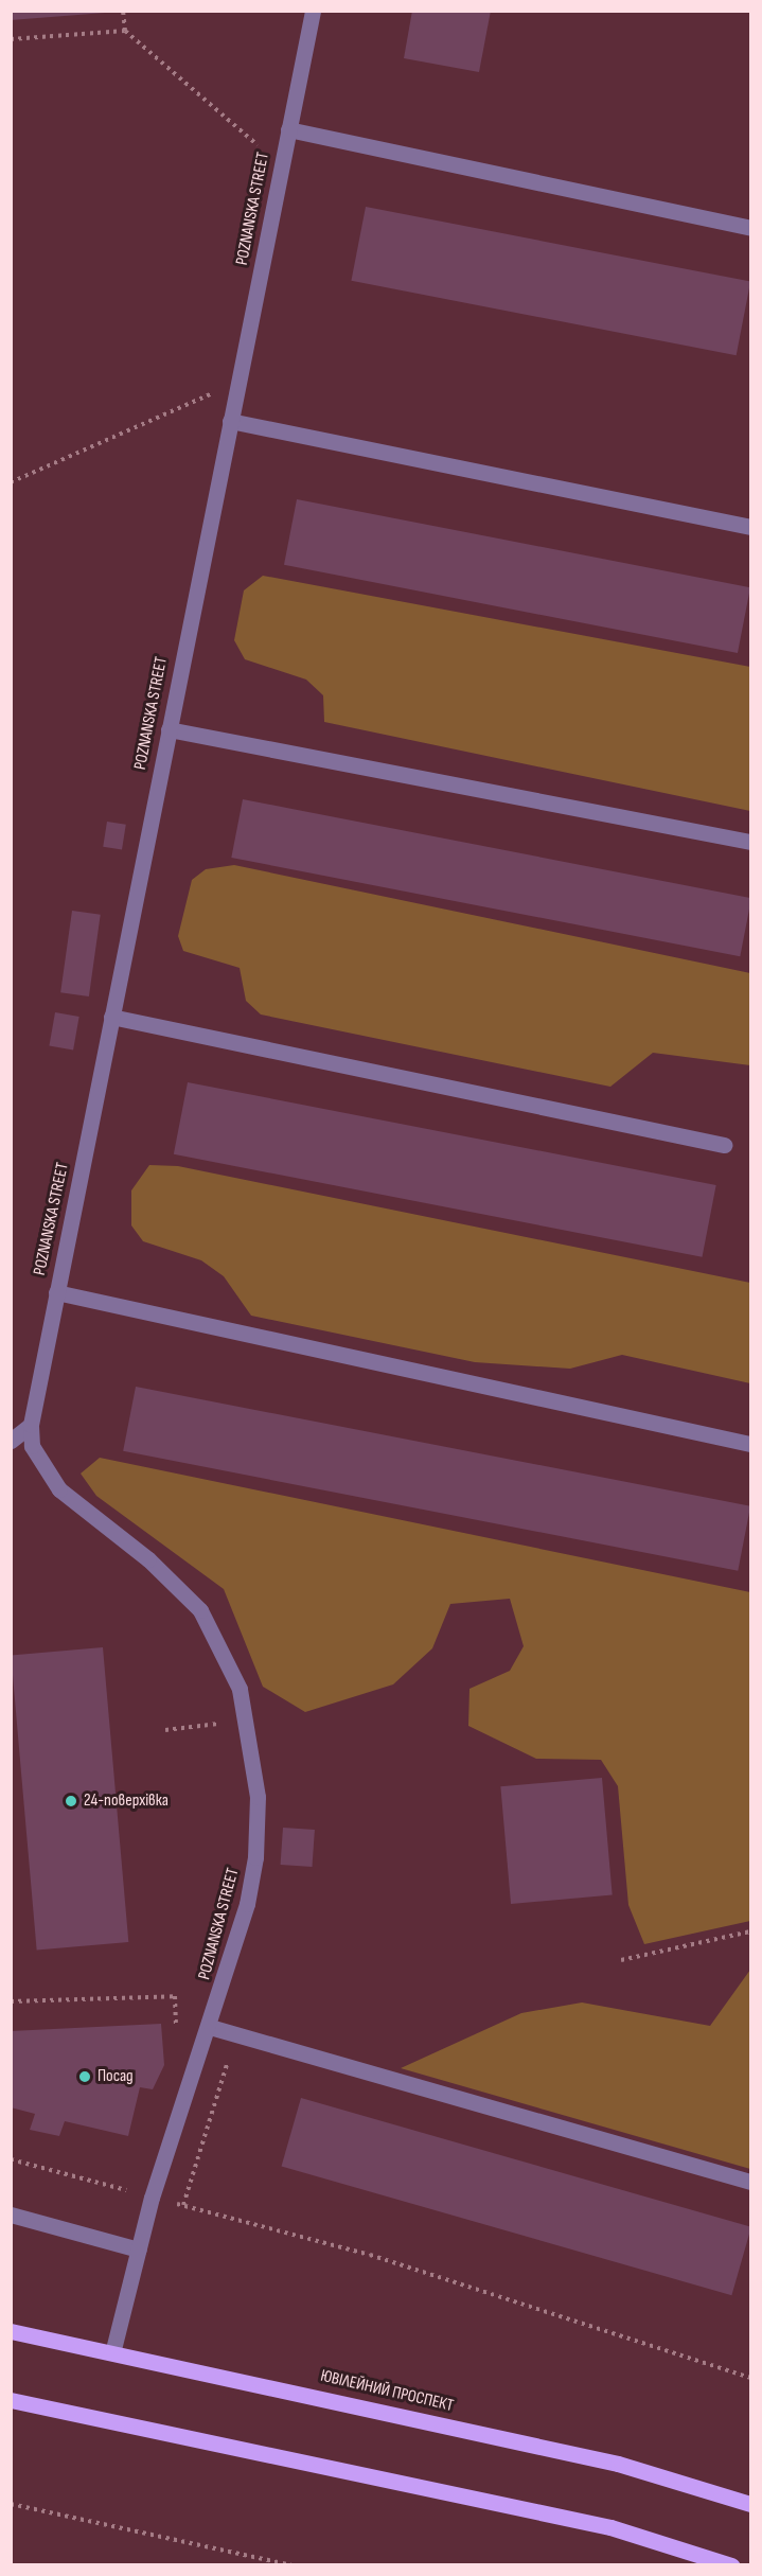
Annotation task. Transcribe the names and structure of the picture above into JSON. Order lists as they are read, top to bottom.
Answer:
{
  "streets": {
    "main road": ["ЮВІЛЕЙНИЙ ПРОСПЕКТ"],
    "street": ["POZNANSKA STREET"]
  },
  "crossings": [
    ["POZNANSKA STREET", "ЮВІЛЕЙНИЙ ПРОСПЕКТ"]
  ],
  "places": ["24-поверхівка", "Посад"]
}
